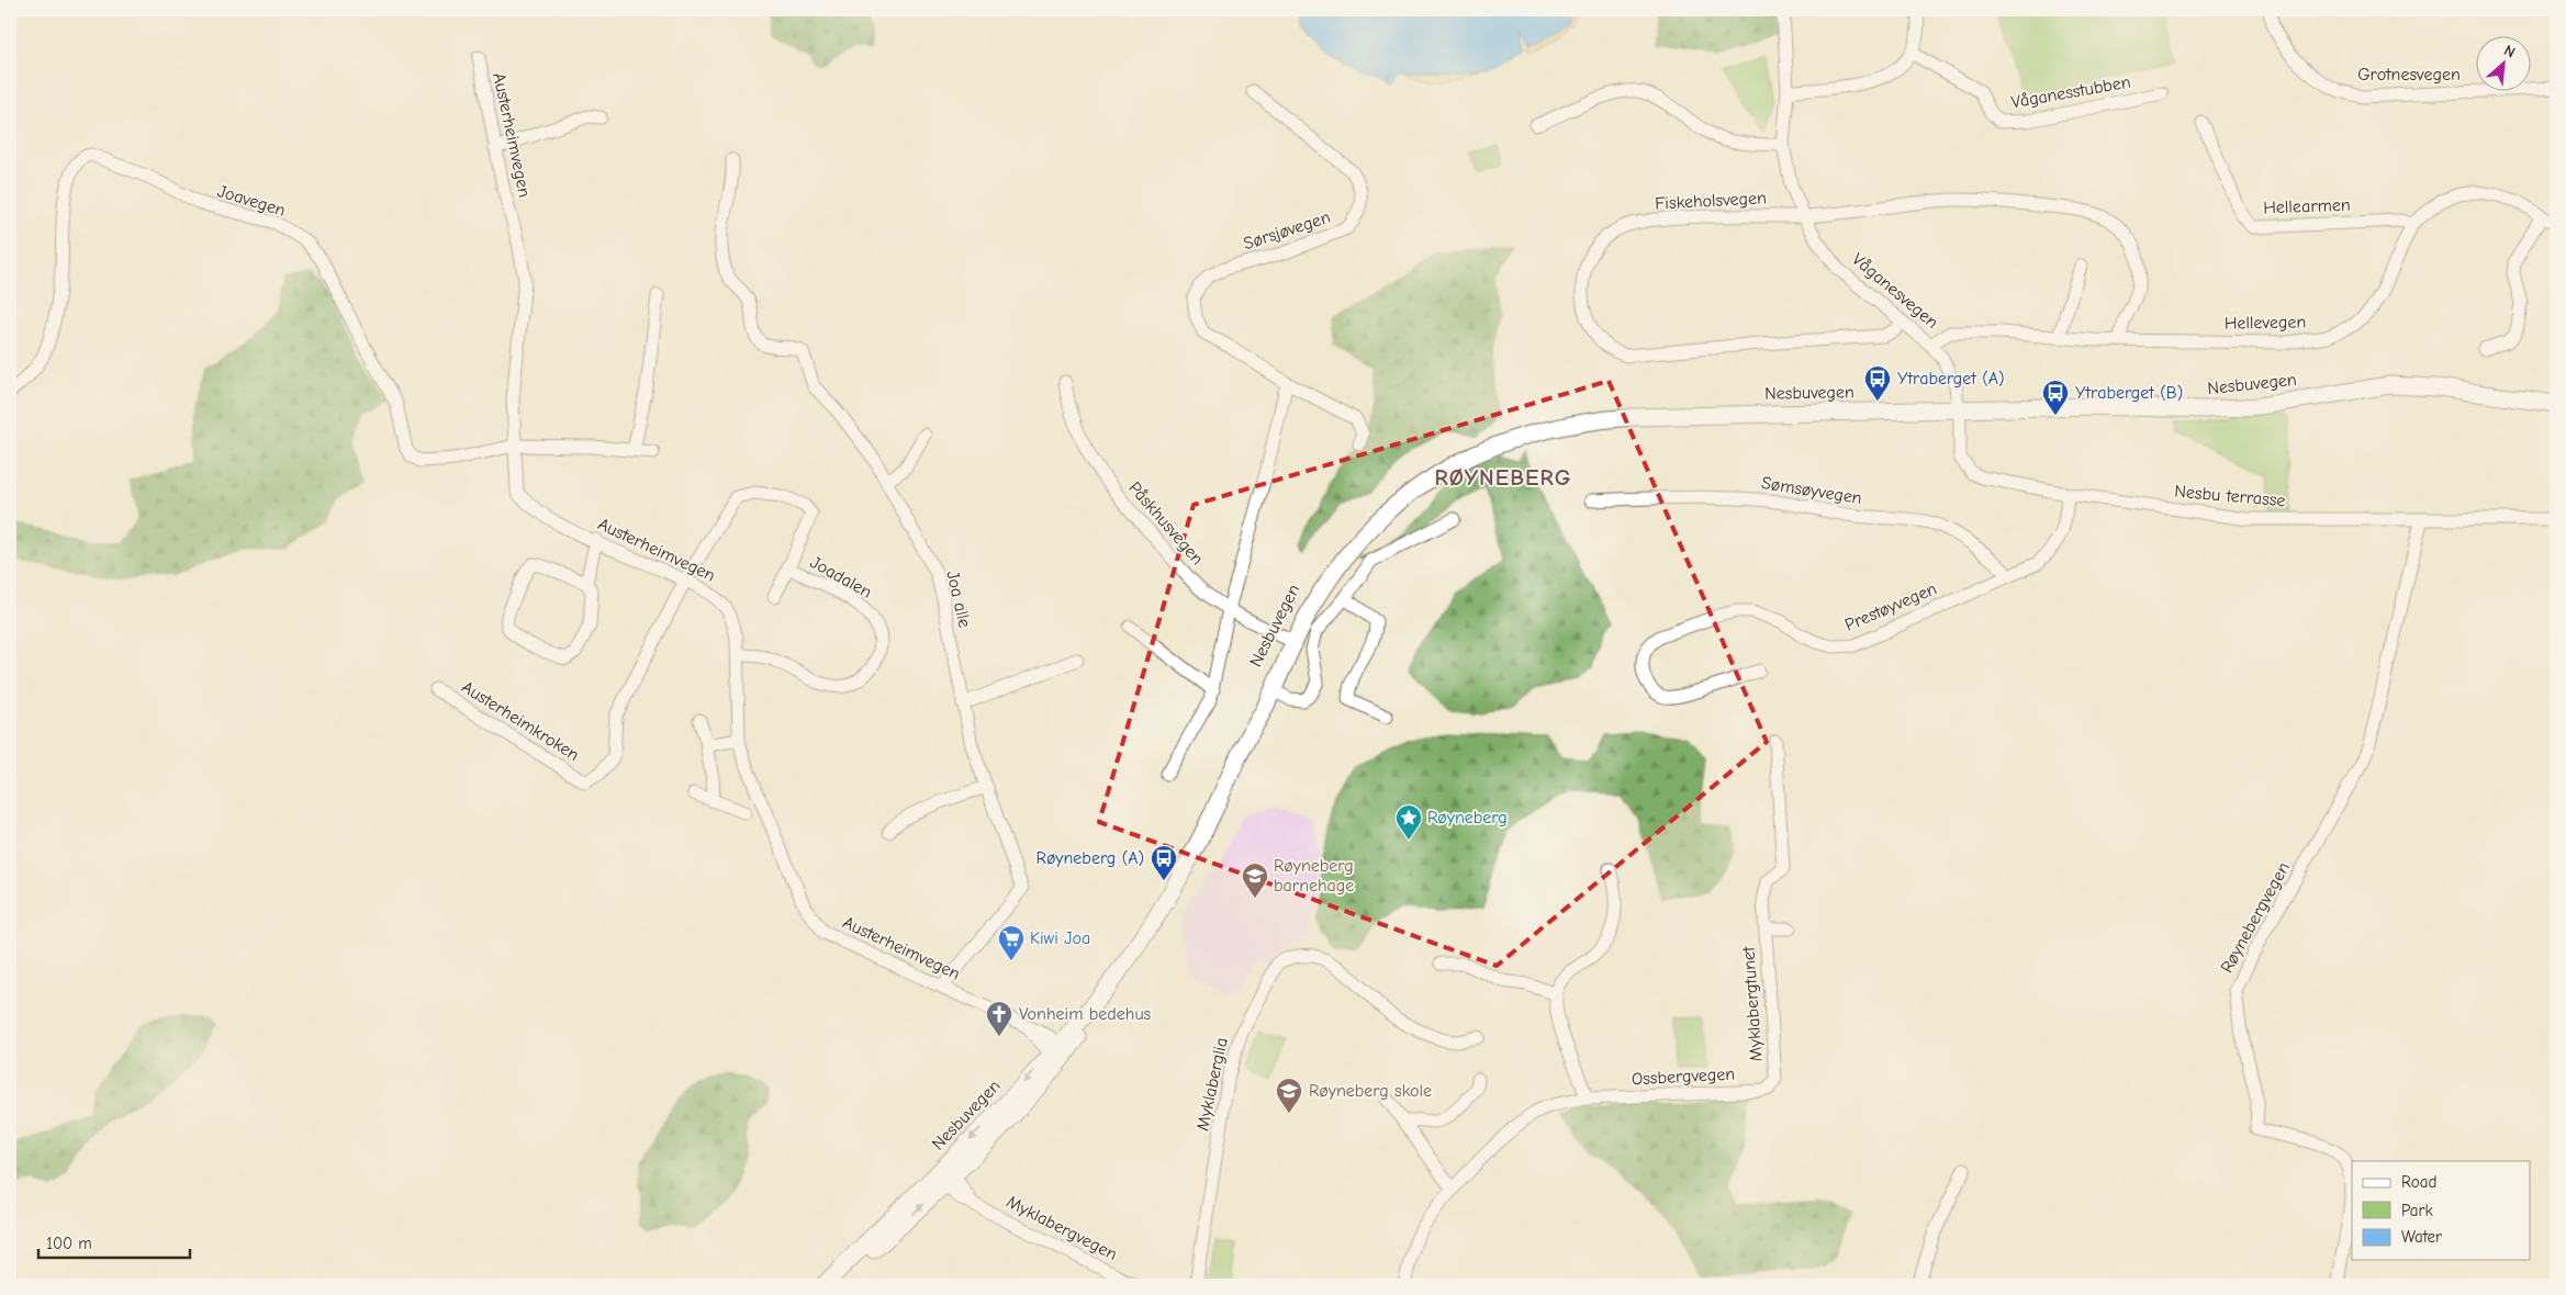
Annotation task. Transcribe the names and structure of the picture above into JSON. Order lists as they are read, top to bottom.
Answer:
{
  "streets": {
    "main road": ["Nesbuvegen"],
    "street": [
      "Grotnesvegen",
      "Våganesstubben",
      "Austerheimvegen",
      "Joavegen",
      "Fiskeholsvegen",
      "Hellearmen",
      "Sørsjøvegen",
      "Våganesvegen",
      "Hellevegen",
      "Sømsøyvegen",
      "Nesbu terrasse",
      "Påskhusvegen",
      "Joadalen",
      "Joa alle",
      "Prestøyvegen",
      "Austerheimkroken",
      "Røynebergvegen",
      "Myklabergtunet",
      "Ossbergvegen",
      "Myklaberglia",
      "Myklabergvegen"
    ]
  },
  "crossings": [
    ["Austerheimvegen", "Joavegen"],
    ["Austerheimvegen", "Nesbuvegen"],
    ["Austerheimvegen", "Joadalen"],
    ["Austerheimvegen", "Joa alle"],
    ["Austerheimvegen", "Austerheimkroken"],
    ["Fiskeholsvegen", "Våganesvegen"],
    ["Fiskeholsvegen", "Hellevegen"],
    ["Hellearmen", "Hellevegen"],
    ["Våganesvegen", "Hellevegen"],
    ["Våganesvegen", "Nesbuvegen"],
    ["Våganesvegen", "Nesbu terrasse"],
    ["Nesbuvegen", "Nesbu terrasse"],
    ["Nesbuvegen", "Påskhusvegen"],
    ["Nesbuvegen", "Myklabergvegen"],
    ["Sømsøyvegen", "Prestøyvegen"],
    ["Nesbu terrasse", "Prestøyvegen"],
    ["Nesbu terrasse", "Røynebergvegen"],
    ["Joadalen", "Austerheimkroken"],
    ["Myklabergtunet", "Ossbergvegen"]
  ],
  "districts": ["RØYNEBERG"],
  "places": {
    "bus stop": ["Ytraberget (A)", "Ytraberget (B)", "Røyneberg (A)"],
    "place": ["Røyneberg"],
    "school or university": ["Røyneberg barnehage", "Røyneberg skole"],
    "supermarket": ["Kiwi Joa"],
    "church": ["Vonheim bedehus"]
  },
  "legend": ["Road", "Park", "Water"],
  "scale_bar": "100 m",
  "north": "top right"
}
